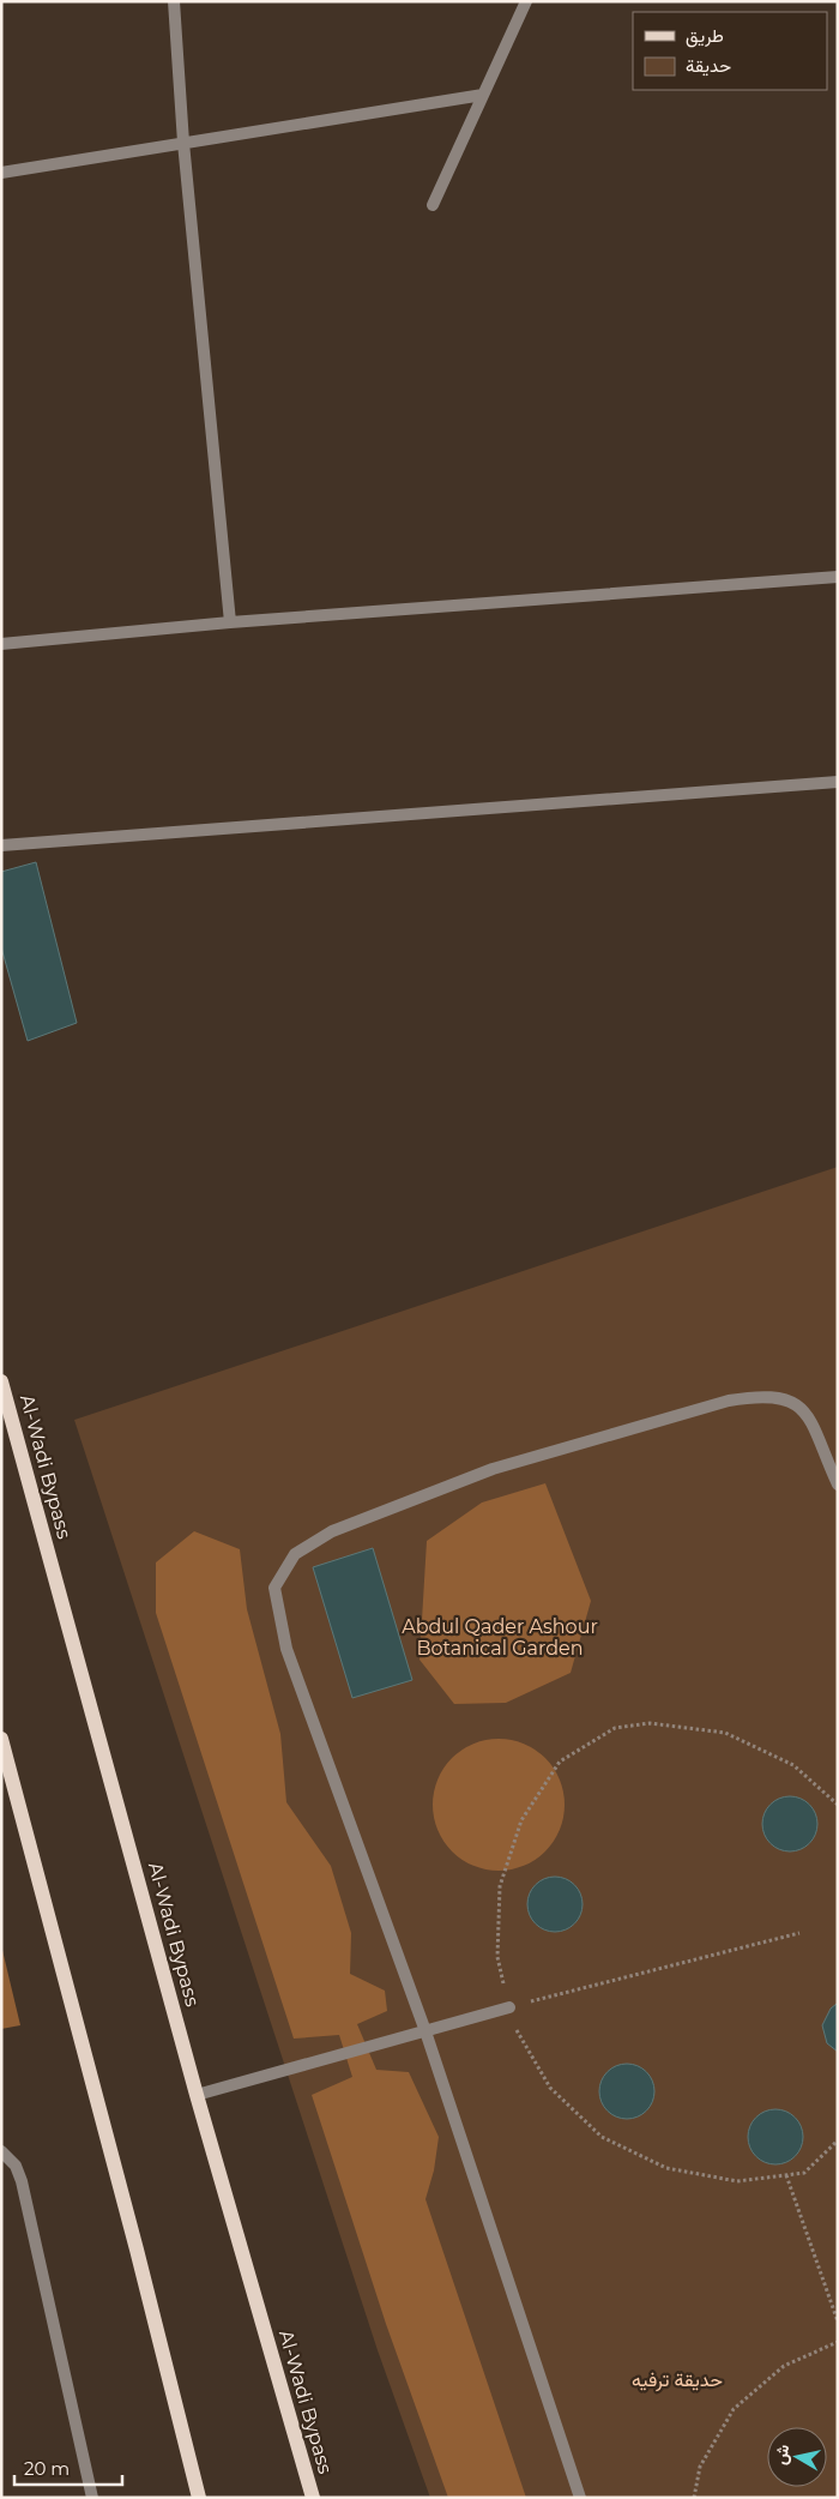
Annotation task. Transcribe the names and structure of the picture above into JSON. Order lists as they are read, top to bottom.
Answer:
{
  "streets": {
    "main road": ["Al-Wadi Bypass"]
  },
  "parks": ["Abdul Qader Ashour Botanical Garden", "حديقة ترفيه"],
  "legend": ["طريق", "حديقة"],
  "scale_bar": "20 m",
  "north": "left"
}
